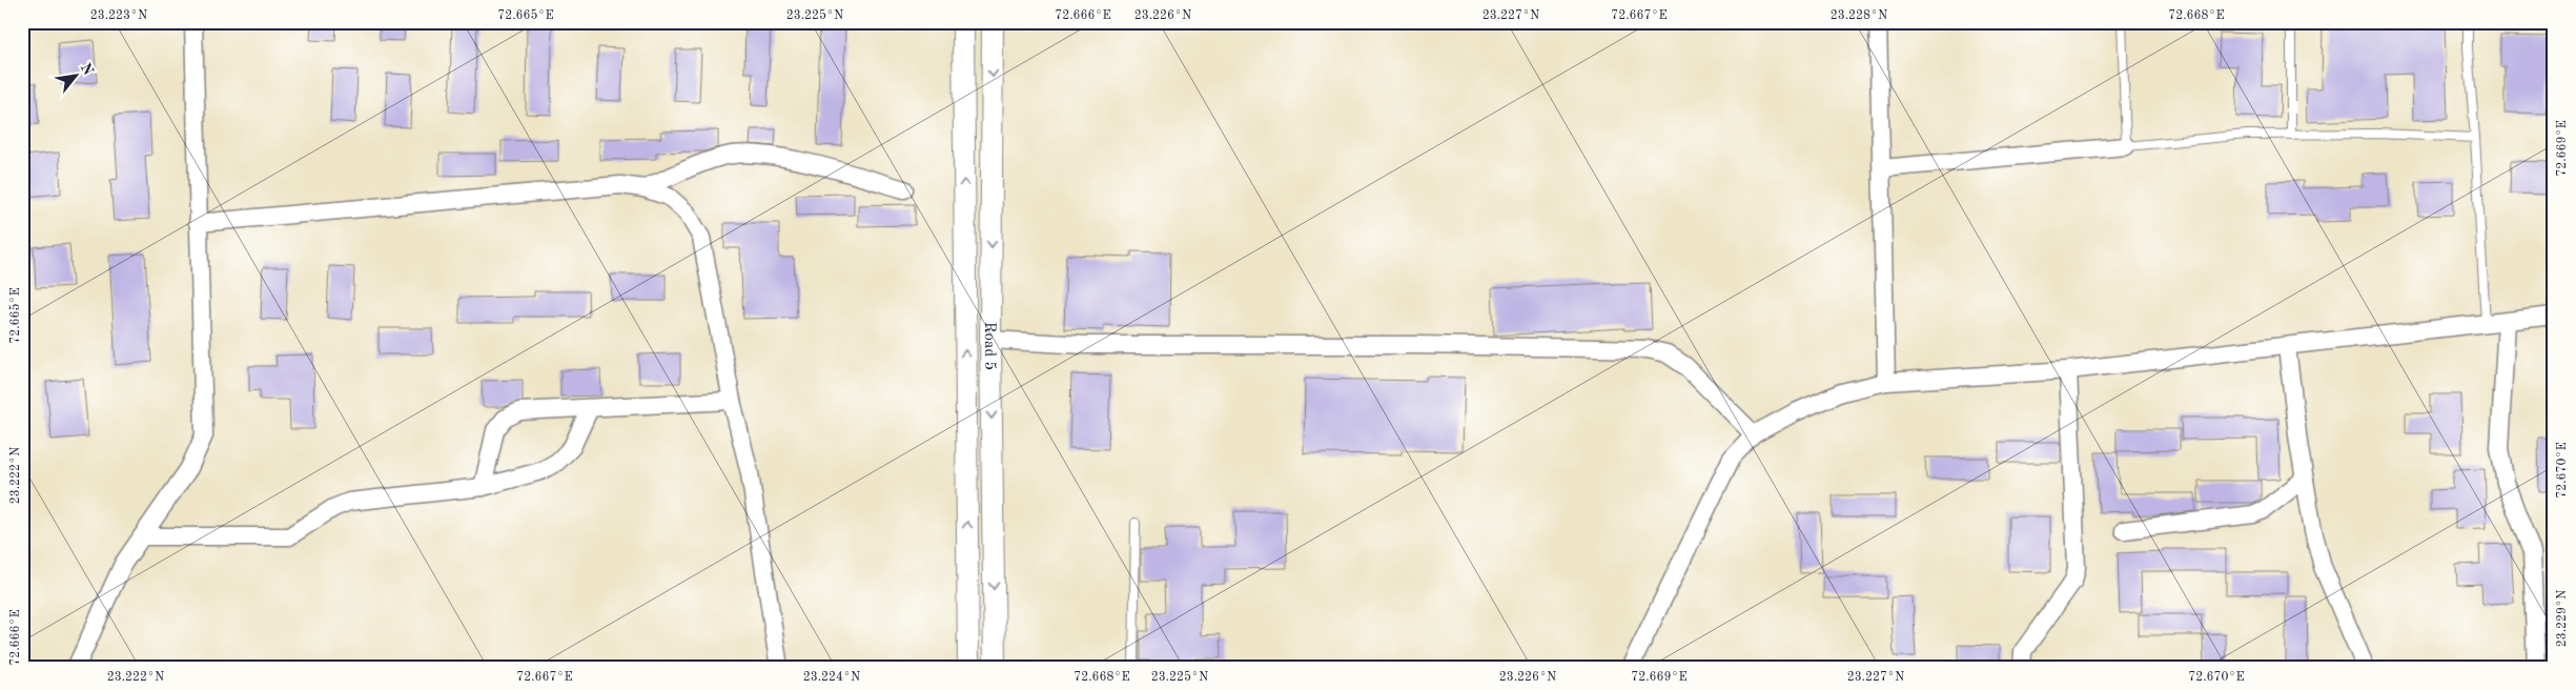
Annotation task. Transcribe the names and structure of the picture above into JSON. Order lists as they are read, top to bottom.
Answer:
{
  "streets": {
    "street": ["Road 5"]
  },
  "north": "top right",
  "coordinates": [
    "23.223°N",
    "72.665°E",
    "23.225°N",
    "72.666°E",
    "23.226°N",
    "23.227°N",
    "72.667°E",
    "23.228°N",
    "72.668°E",
    "72.669°E",
    "72.670°E",
    "23.222°N",
    "23.229°N",
    "23.224°N"
  ]
}
